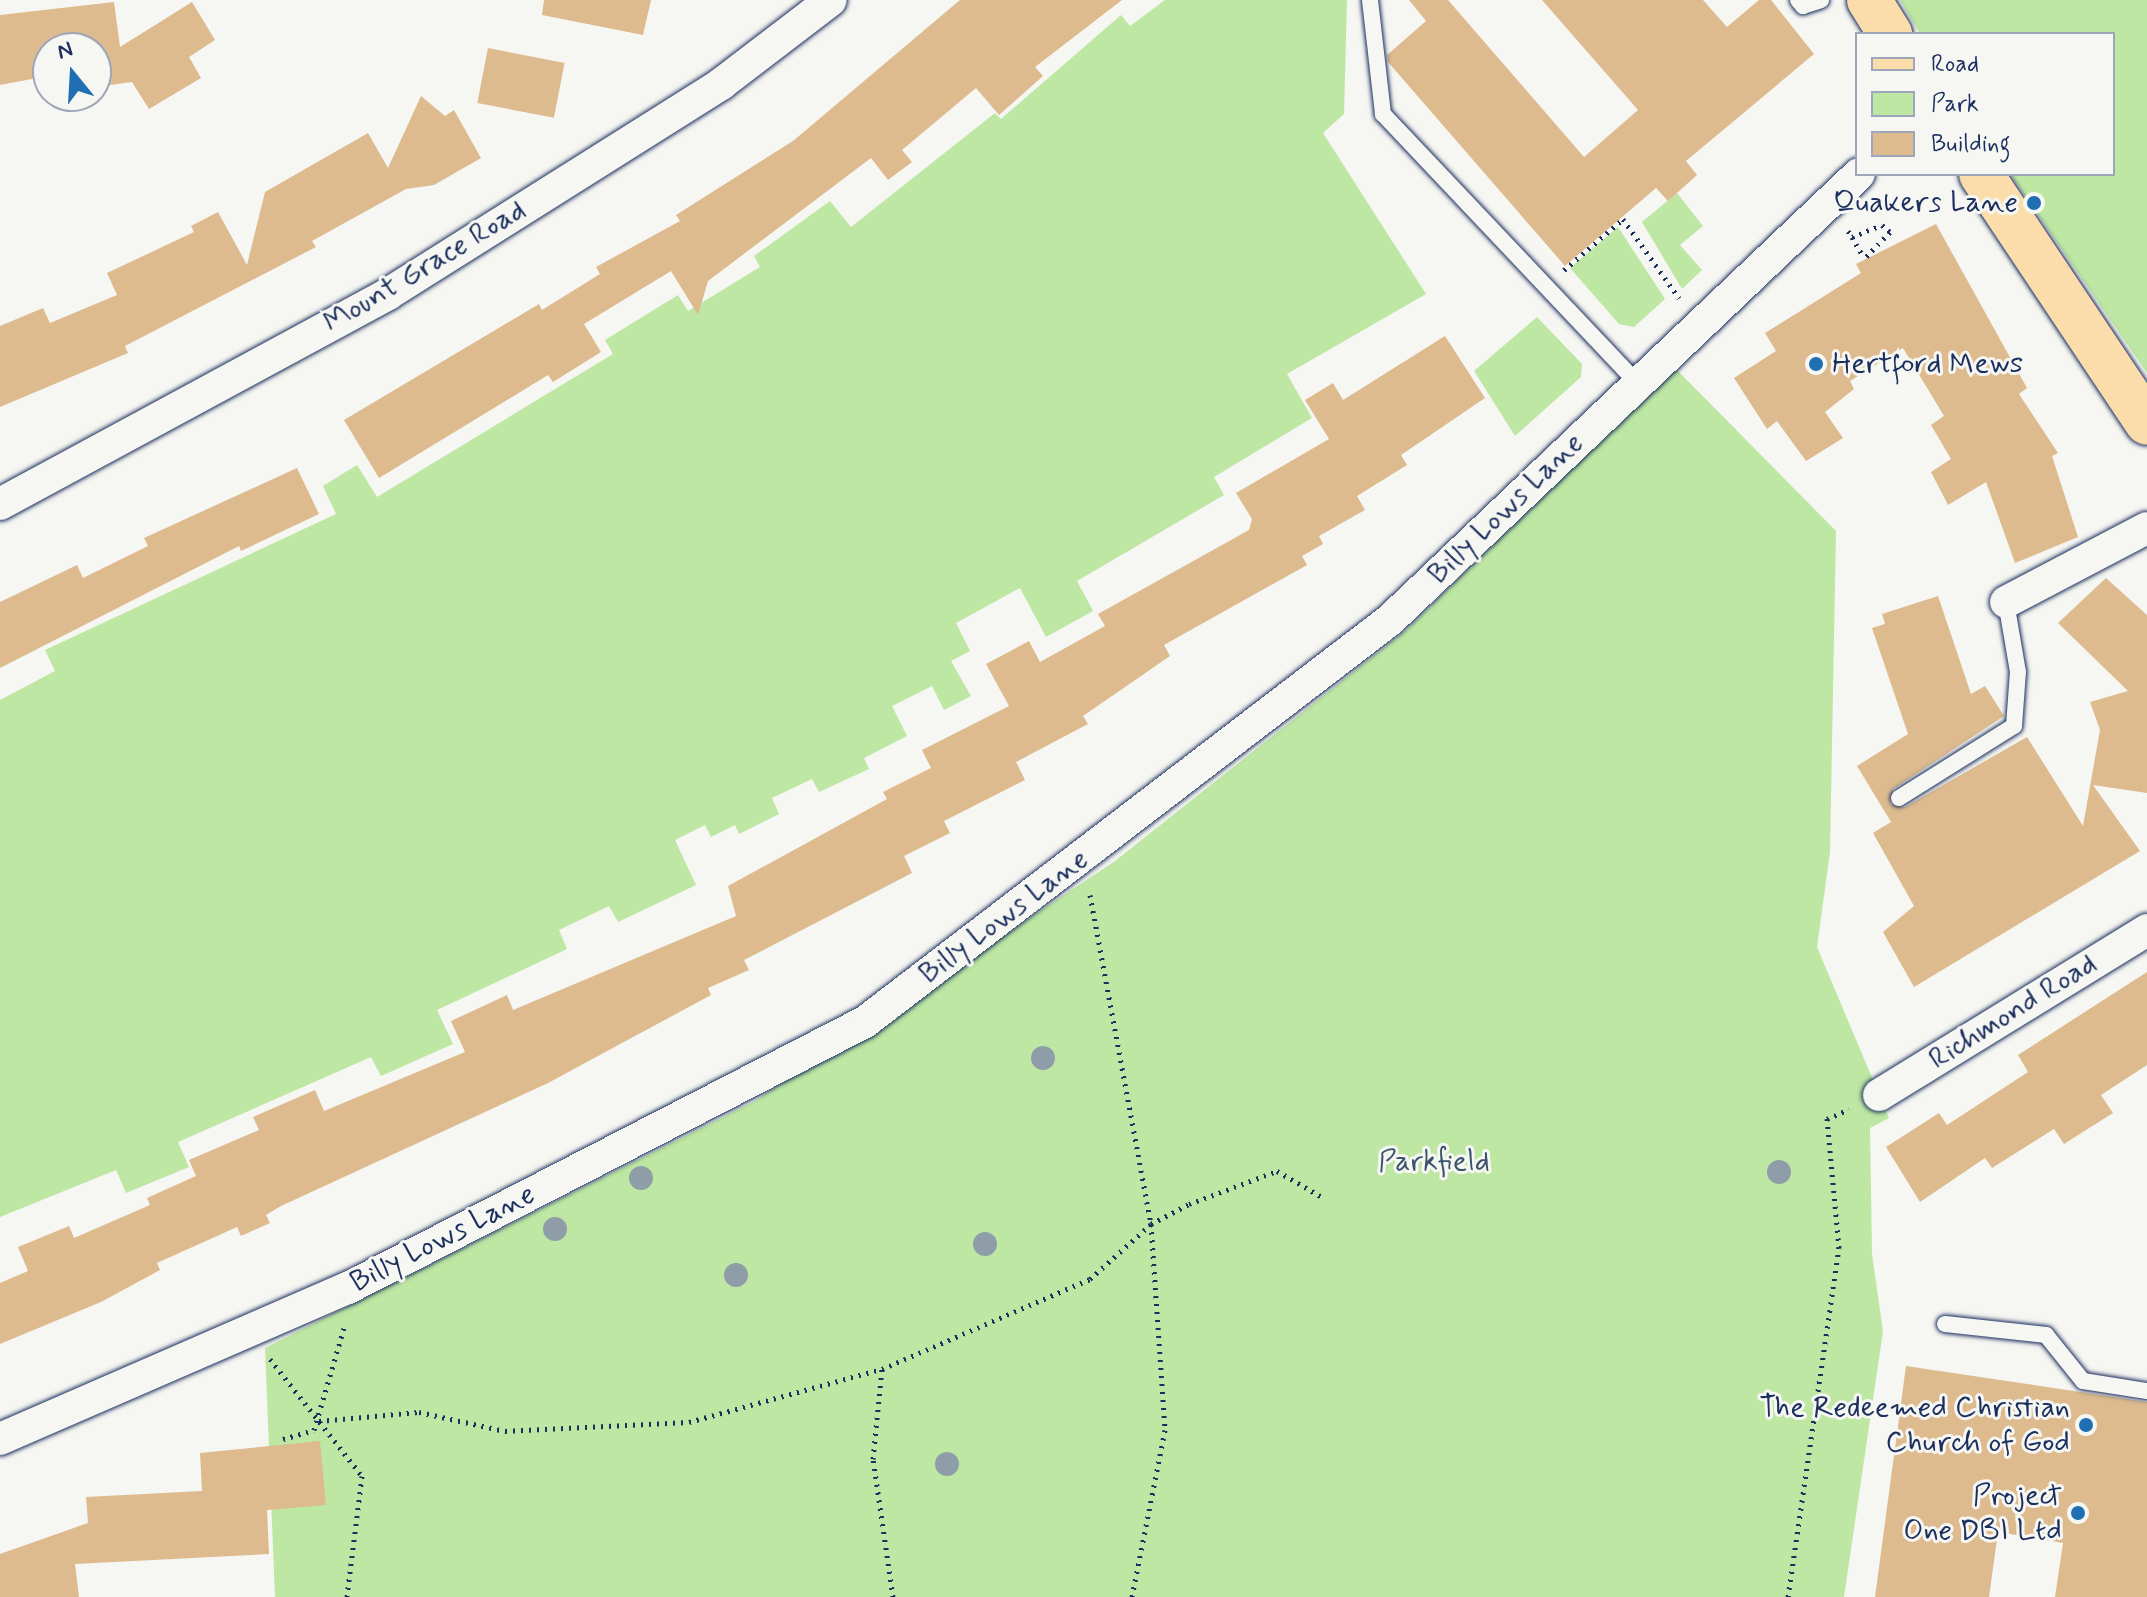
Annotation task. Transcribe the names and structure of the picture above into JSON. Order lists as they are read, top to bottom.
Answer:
{
  "streets": {
    "street": ["Mount Grace Road", "Billy Lows Lane", "Richmond Road"]
  },
  "parks": ["Parkfield"],
  "places": [
    "Quakers Lane",
    "Hertford Mews",
    "The Redeemed Christian Church of God",
    "Project One DBI Ltd"
  ],
  "legend": ["Road", "Park", "Building"],
  "north": "top"
}
